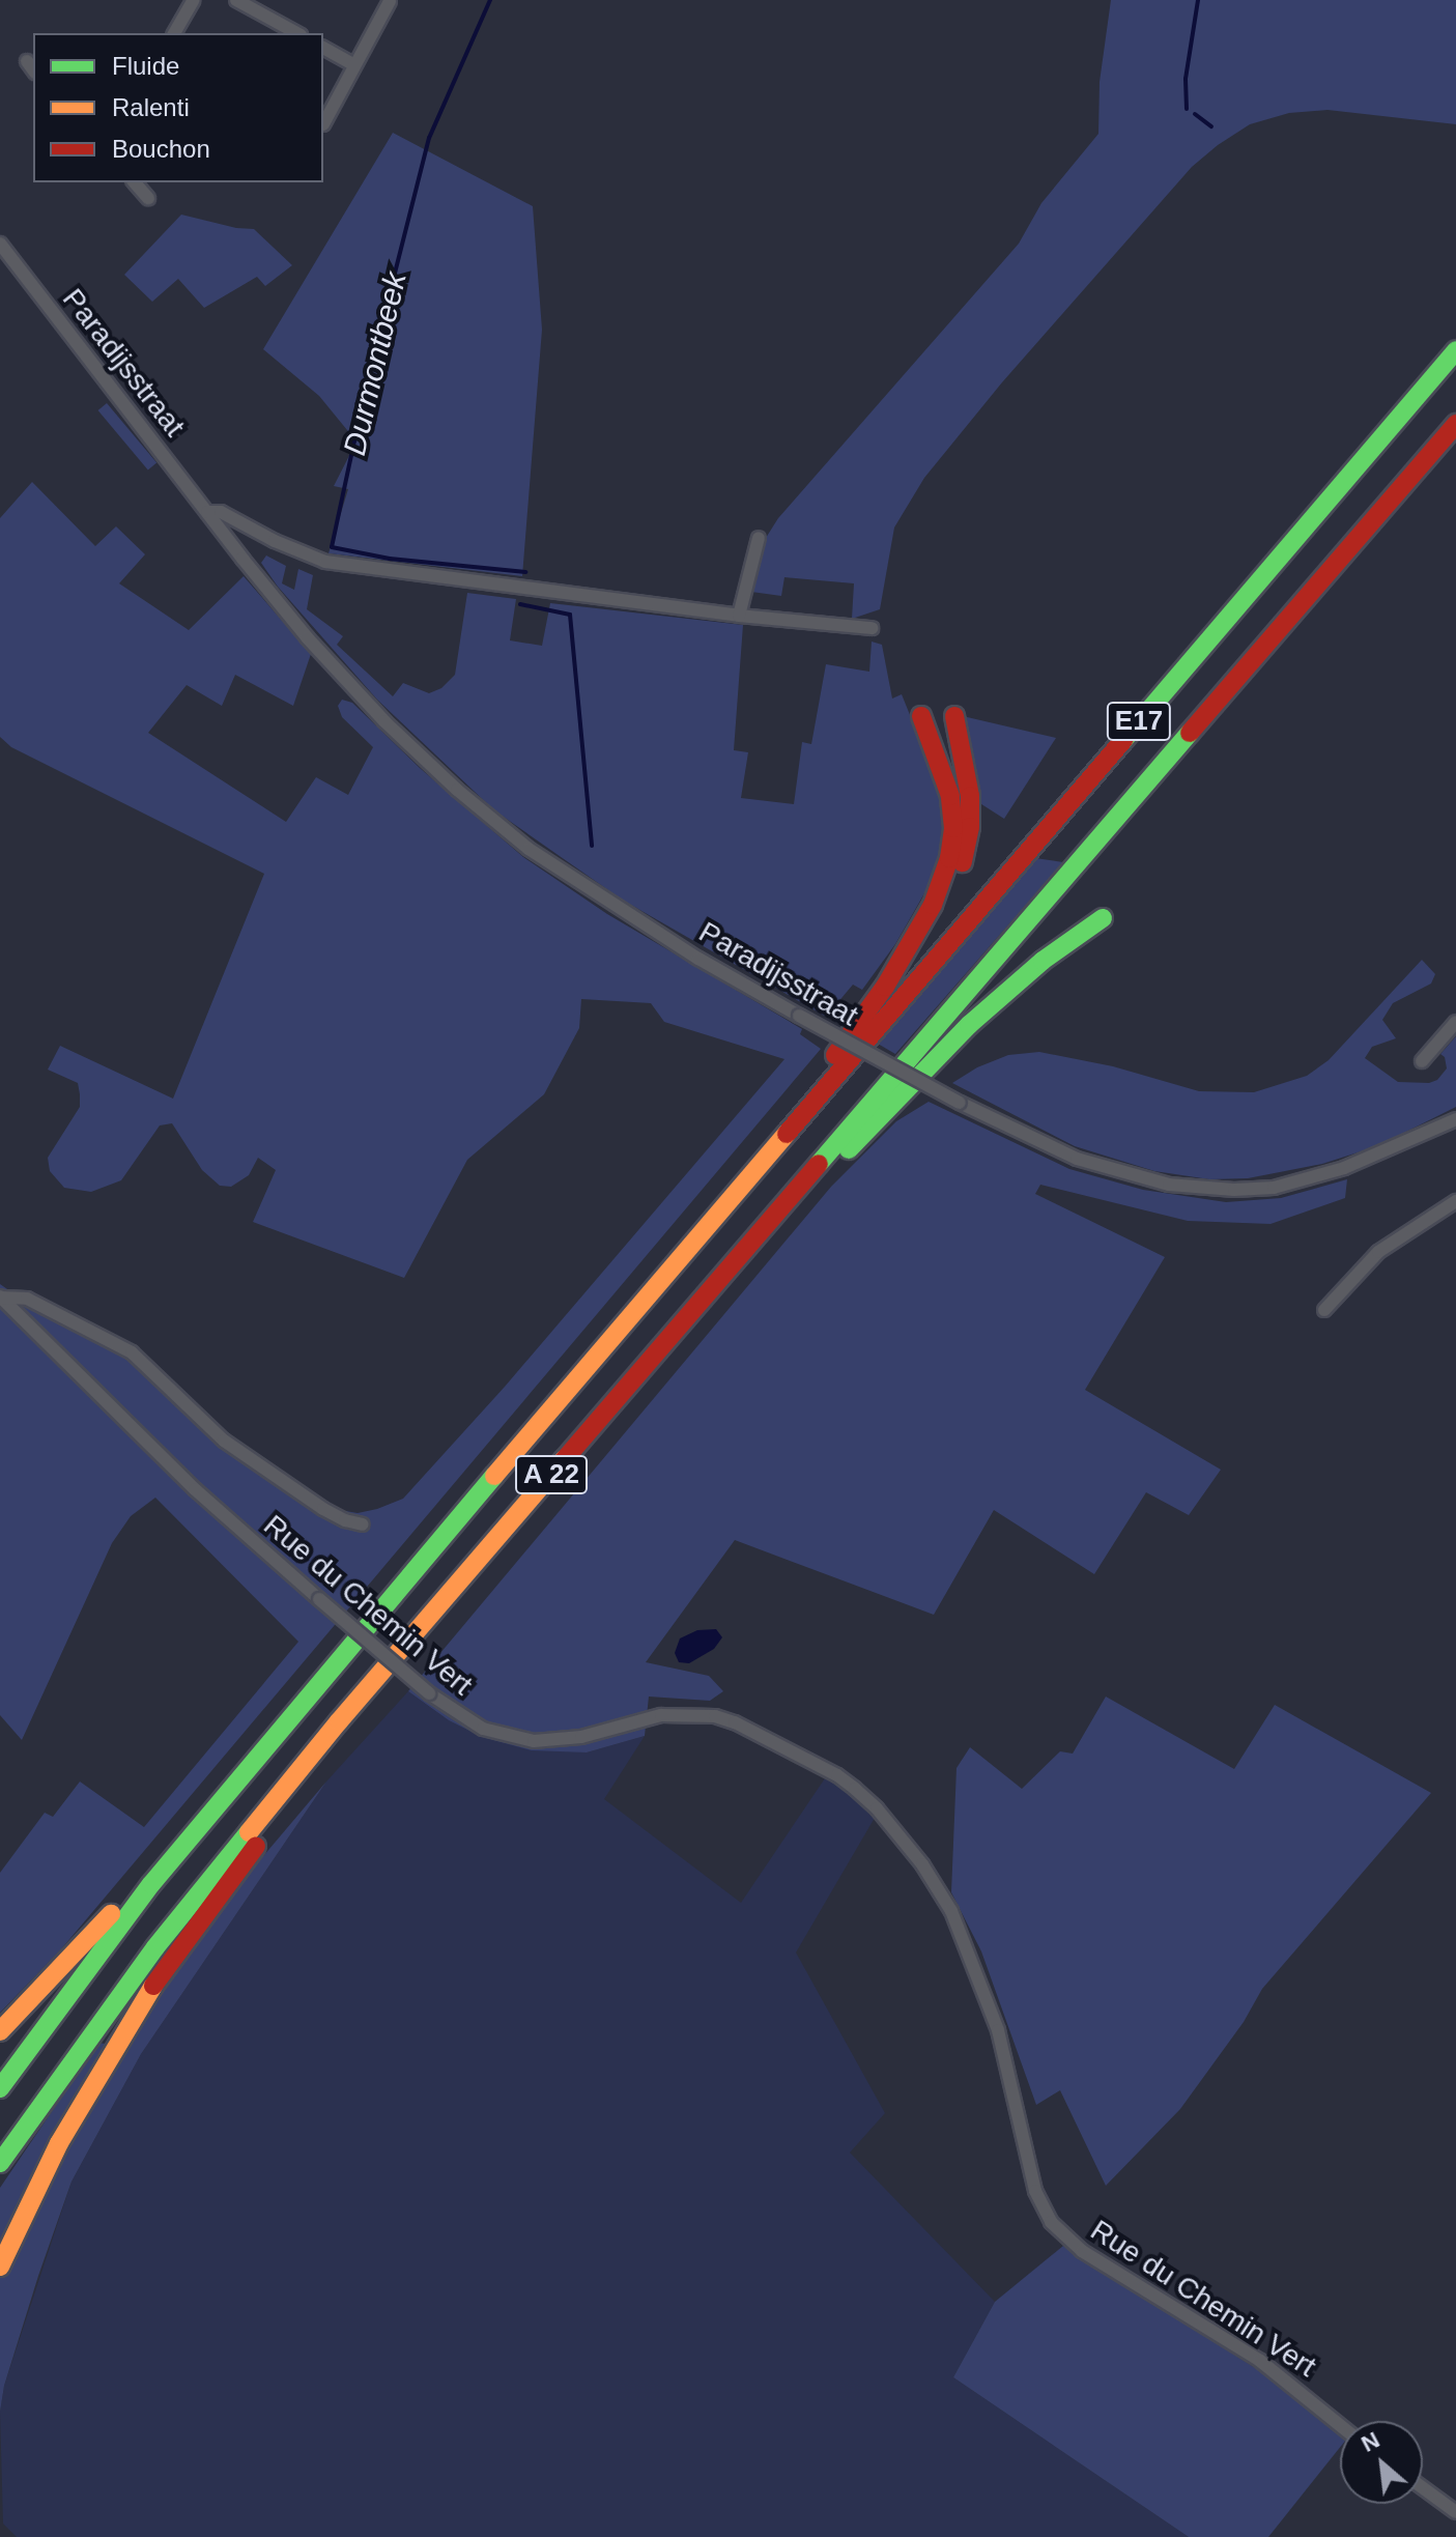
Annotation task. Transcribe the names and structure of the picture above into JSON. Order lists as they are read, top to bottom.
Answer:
{
  "streets": {
    "highway": ["E17", "A 22"],
    "street": ["Paradijsstraat", "Rue du Chemin Vert"]
  },
  "crossings": [
    ["E17", "A 22"]
  ],
  "water": ["Durmontbeek"],
  "legend": ["Fluide", "Ralenti", "Bouchon"],
  "north": "top left"
}
